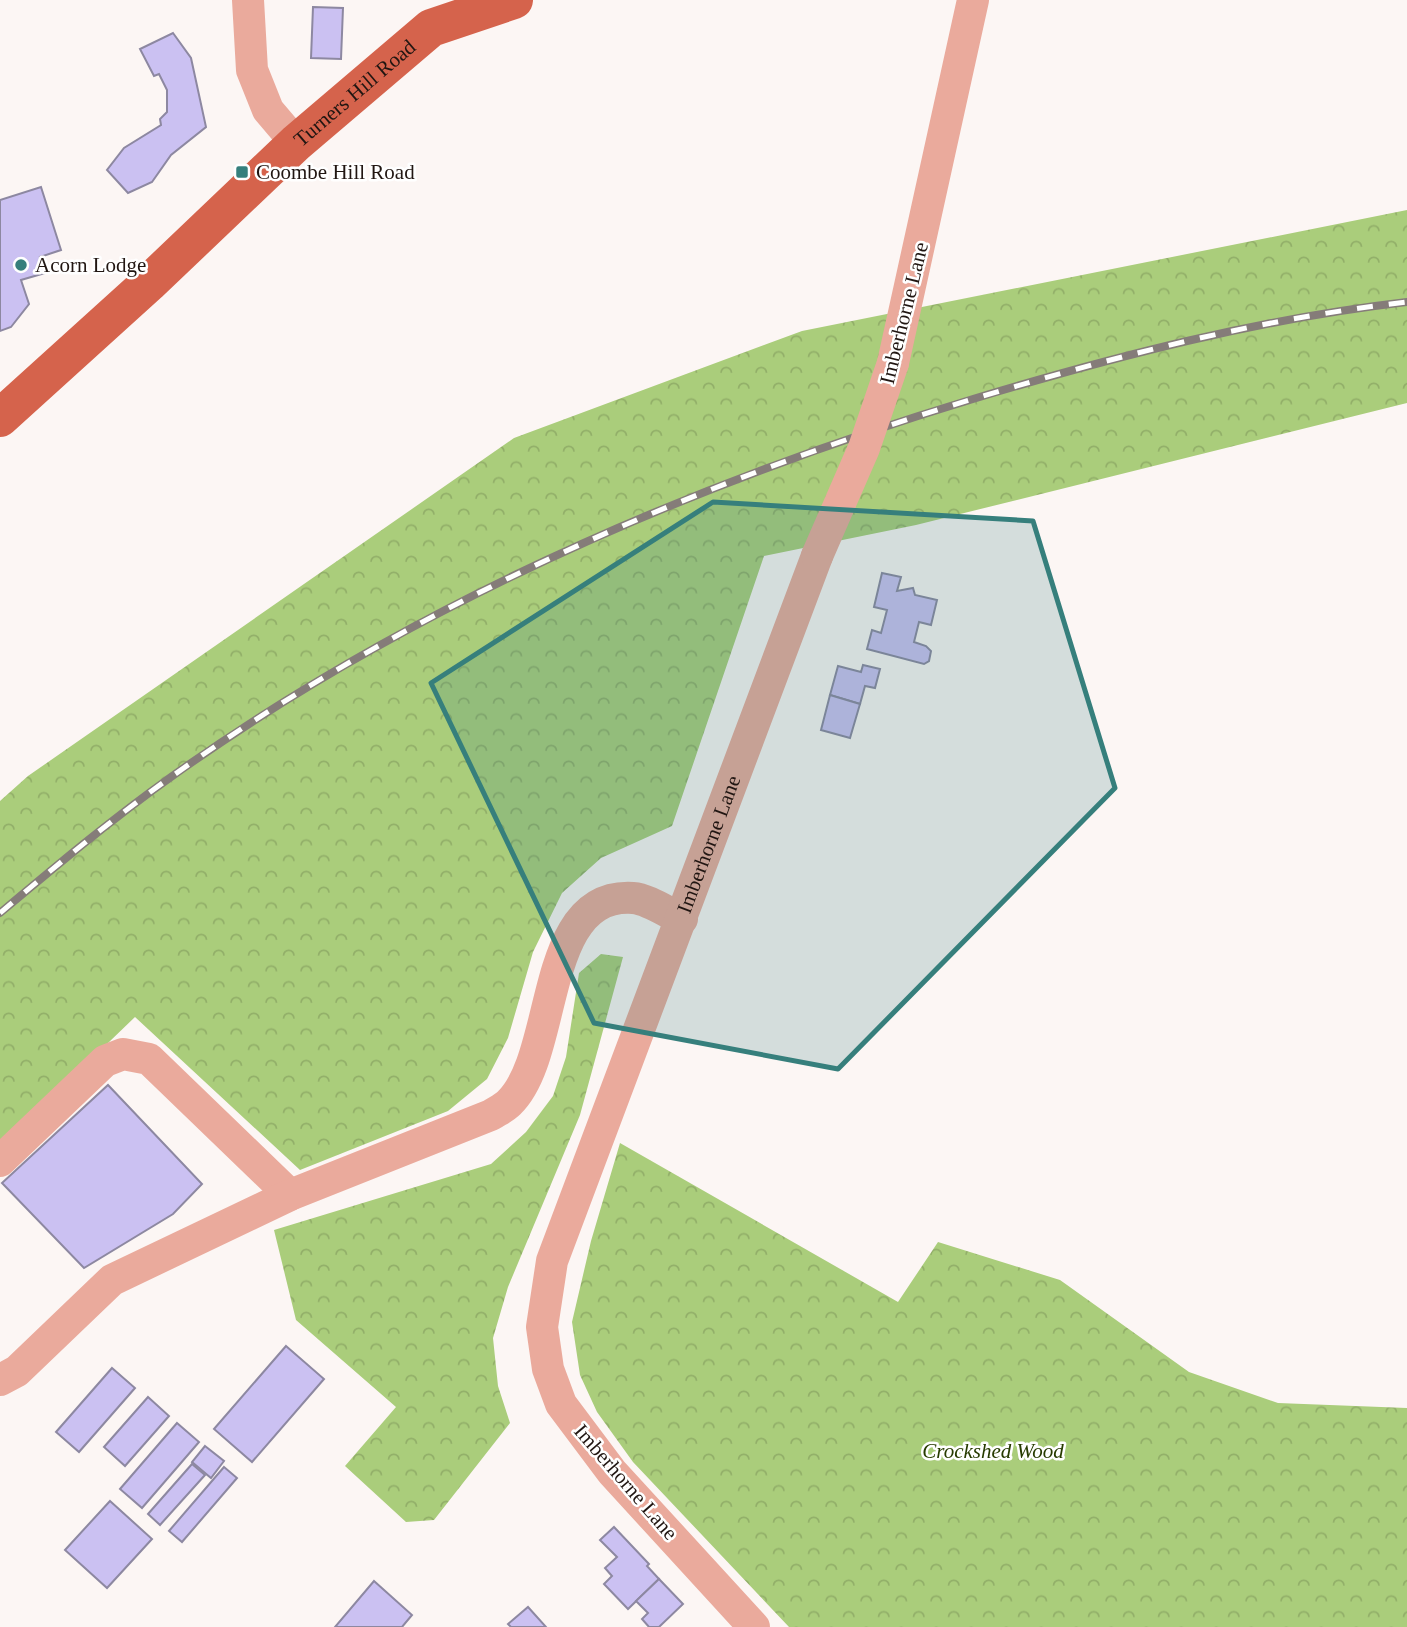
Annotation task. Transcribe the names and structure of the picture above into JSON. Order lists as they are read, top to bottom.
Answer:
{
  "streets": {
    "main road": ["Turners Hill Road"],
    "street": ["Imberhorne Lane"]
  },
  "parks": ["Crockshed Wood"],
  "places": {
    "transit": ["Coombe Hill Road"],
    "other": ["Acorn Lodge"]
  }
}
